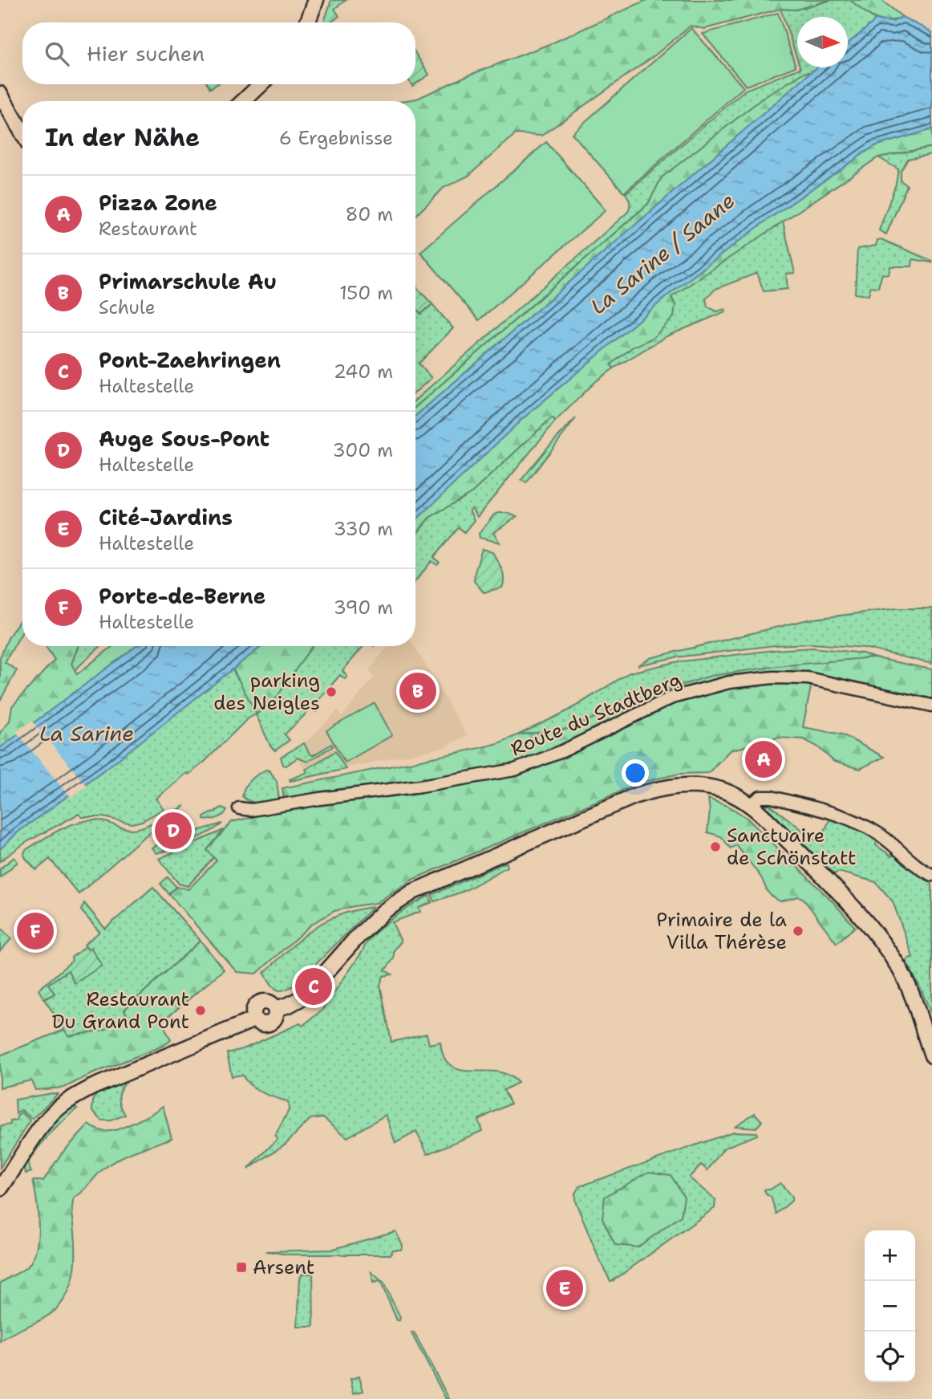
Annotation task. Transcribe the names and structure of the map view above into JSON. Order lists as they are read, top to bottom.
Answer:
{
  "streets": {
    "street": ["Route du Stadtberg"]
  },
  "water": ["La Sarine / Saane", "La Sarine"],
  "places": {
    "other": [
      "parking des Neigles",
      "Sanctuaire de Schönstatt",
      "Primaire de la Villa Thérèse",
      "Restaurant Du Grand Pont"
    ],
    "transit": ["Arsent"]
  },
  "north": "right",
  "page": {
    "search": "Hier suchen",
    "heading": ["In der Nähe", "6 Ergebnisse"],
    "list": [
      {
        "mark": "A",
        "name": "Pizza Zone",
        "note": "Restaurant",
        "value": "80 m"
      },
      {
        "mark": "B",
        "name": "Primarschule Au",
        "note": "Schule",
        "value": "150 m"
      },
      {
        "mark": "C",
        "name": "Pont-Zaehringen",
        "note": "Haltestelle",
        "value": "240 m"
      },
      {
        "mark": "D",
        "name": "Auge Sous-Pont",
        "note": "Haltestelle",
        "value": "300 m"
      },
      {
        "mark": "E",
        "name": "Cité-Jardins",
        "note": "Haltestelle",
        "value": "330 m"
      },
      {
        "mark": "F",
        "name": "Porte-de-Berne",
        "note": "Haltestelle",
        "value": "390 m"
      }
    ],
    "pins": [
      "B",
      "A",
      "D",
      "F",
      "C",
      "E"
    ],
    "map_buttons": ["+", "−"]
  }
}
